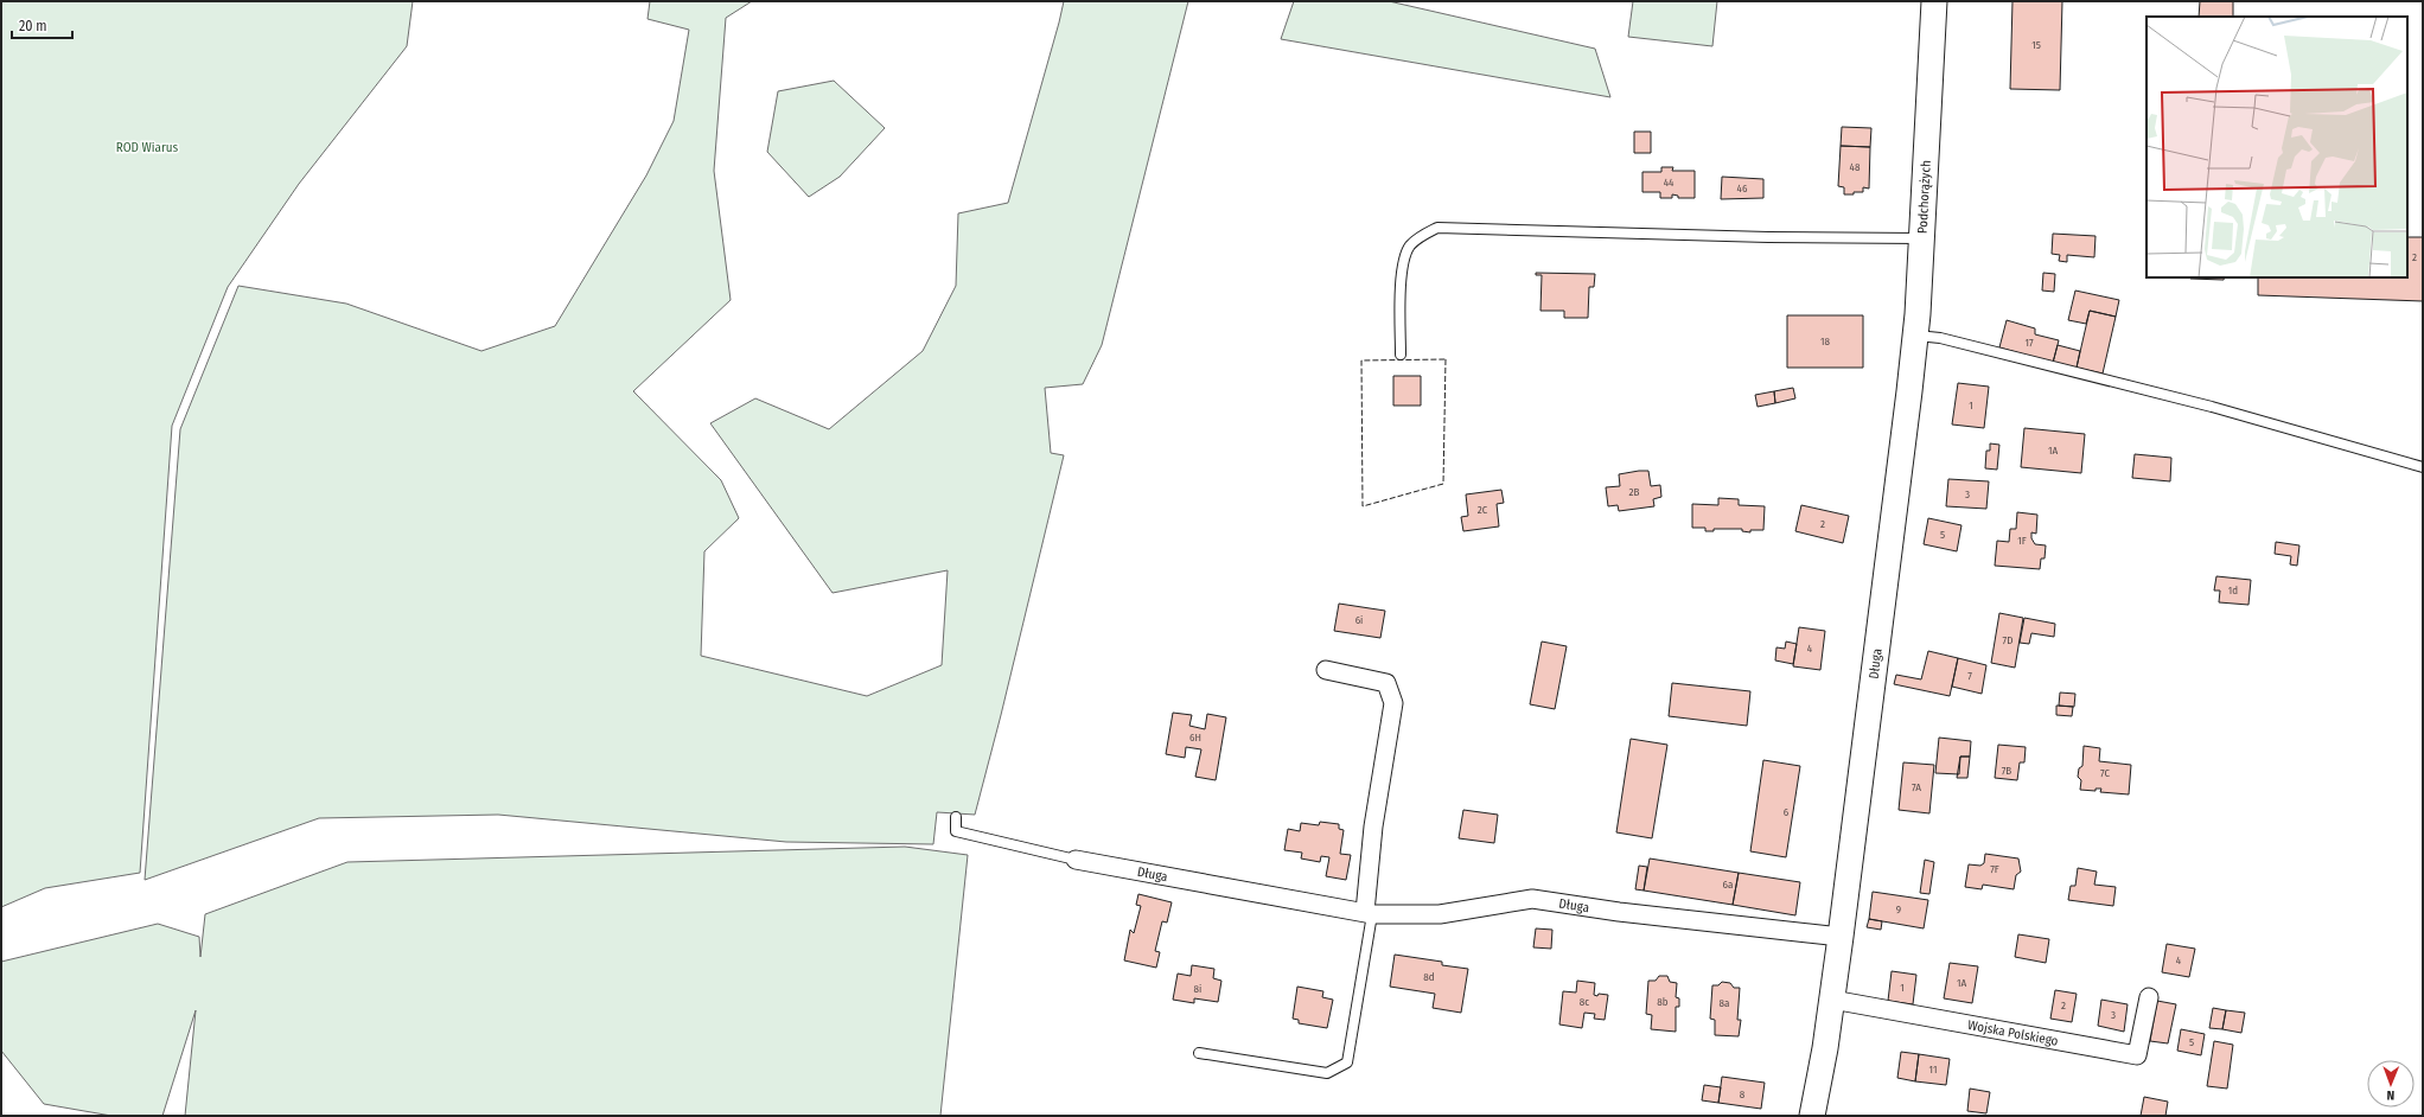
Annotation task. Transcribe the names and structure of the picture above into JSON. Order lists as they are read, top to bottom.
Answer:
{
  "streets": {
    "street": ["Podchorążych", "Długa", "Wojska Polskiego"]
  },
  "crossings": [
    ["Podchorążych", "Długa"],
    ["Długa", "Wojska Polskiego"]
  ],
  "parks": ["ROD Wiarus"],
  "house_numbers": [
    "15",
    "48",
    "44",
    "46",
    "2",
    "18",
    "17",
    "1",
    "1A",
    "2B",
    "3",
    "2C",
    "2",
    "5",
    "1F",
    "1d",
    "6i",
    "7D",
    "4",
    "7",
    "6H",
    "7B",
    "7C",
    "7A",
    "6",
    "7F",
    "6a",
    "9",
    "4",
    "8d",
    "1A",
    "1",
    "8i",
    "8c",
    "8b",
    "8a",
    "2",
    "3",
    "5",
    "11",
    "8"
  ],
  "scale_bar": "20 m",
  "north": "bottom"
}
